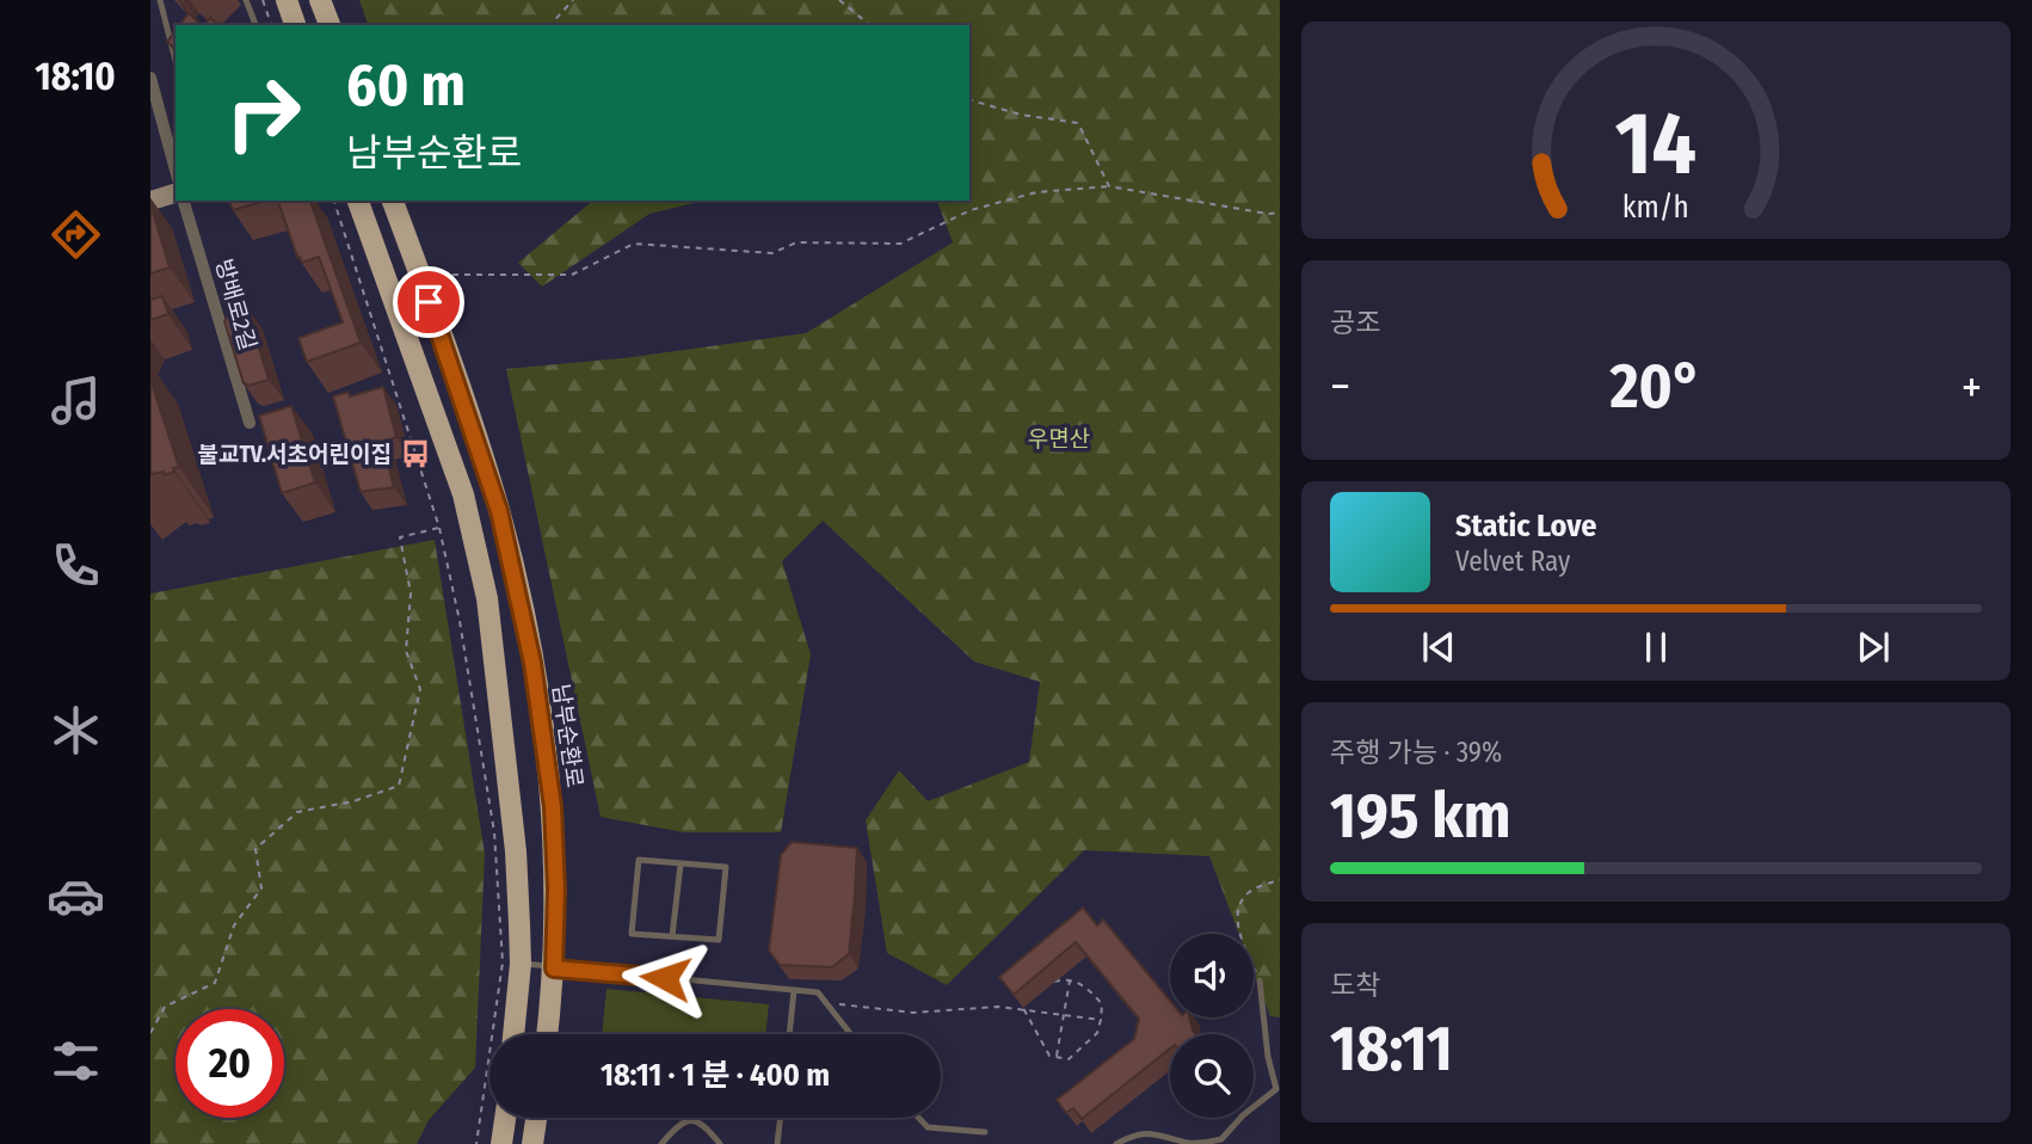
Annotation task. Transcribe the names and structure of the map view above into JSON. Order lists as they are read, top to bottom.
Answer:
{
  "streets": {
    "main road": ["남부순환로"],
    "street": ["방배로2길"]
  },
  "parks": ["우면산"],
  "places": {
    "bus stop": ["불교TV.서초어린이집"]
  },
  "page": {
    "tabs": "18:10",
    "turn": ["60 m", "남부순환로"],
    "tile": [
      "공조",
      ["주행 가능 · 39%", "195 km"],
      ["도착", "18:11"]
    ],
    "heat": ["−", "20°", "+"],
    "song": ["Static Love", "Velvet Ray"],
    "limit": "20",
    "trip": "18:11 · 1 분 · 400 m",
    "gauge": ["14", "km/h"]
  }
}
